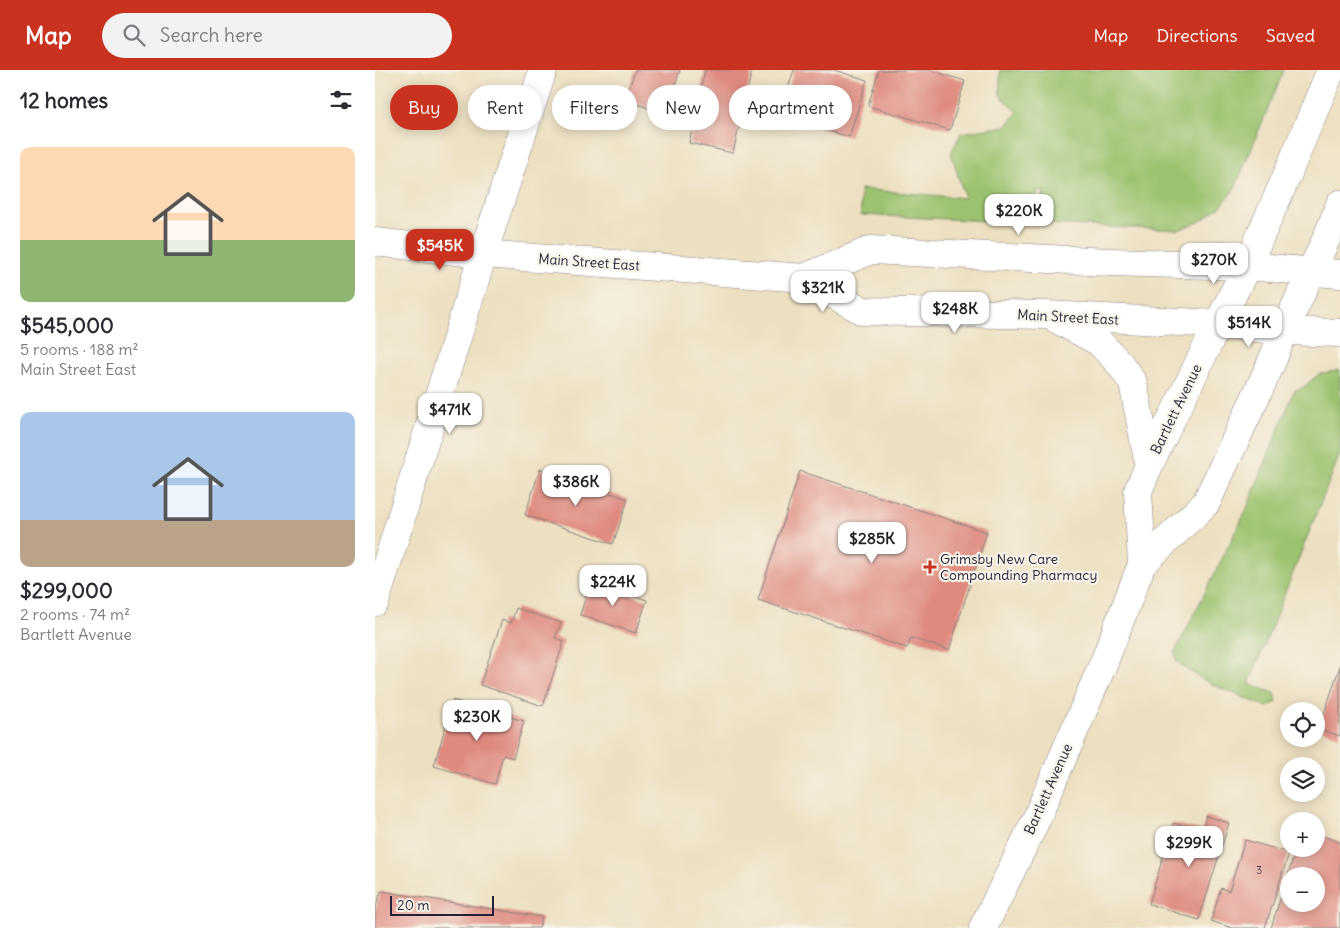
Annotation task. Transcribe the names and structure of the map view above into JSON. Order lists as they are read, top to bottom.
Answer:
{
  "streets": {
    "main road": ["Main Street East", "Bartlett Avenue"]
  },
  "crossings": [
    ["Main Street East", "Bartlett Avenue"]
  ],
  "places": {
    "health": ["Grimsby New Care Compounding Pharmacy"]
  },
  "house_numbers": ["3"],
  "scale_bar": "20 m",
  "page": {
    "header": "Map",
    "search": "Search here",
    "nav": ["Map", "Directions", "Saved"],
    "heading": "12 homes",
    "chip": [
      "Buy",
      "Rent",
      "Filters",
      "New",
      "Apartment"
    ],
    "list": [
      {
        "name": "$545,000",
        "note": "5 rooms · 188 m² · Main Street East"
      },
      {
        "name": "$299,000",
        "note": "2 rooms · 74 m² · Bartlett Avenue"
      }
    ],
    "price": [
      "$220K",
      "$545K",
      "$270K",
      "$321K",
      "$248K",
      "$514K",
      "$471K",
      "$386K",
      "$285K",
      "$224K",
      "$230K",
      "$299K"
    ],
    "map_buttons": ["+", "−"],
    "scale": "20 m"
  }
}
